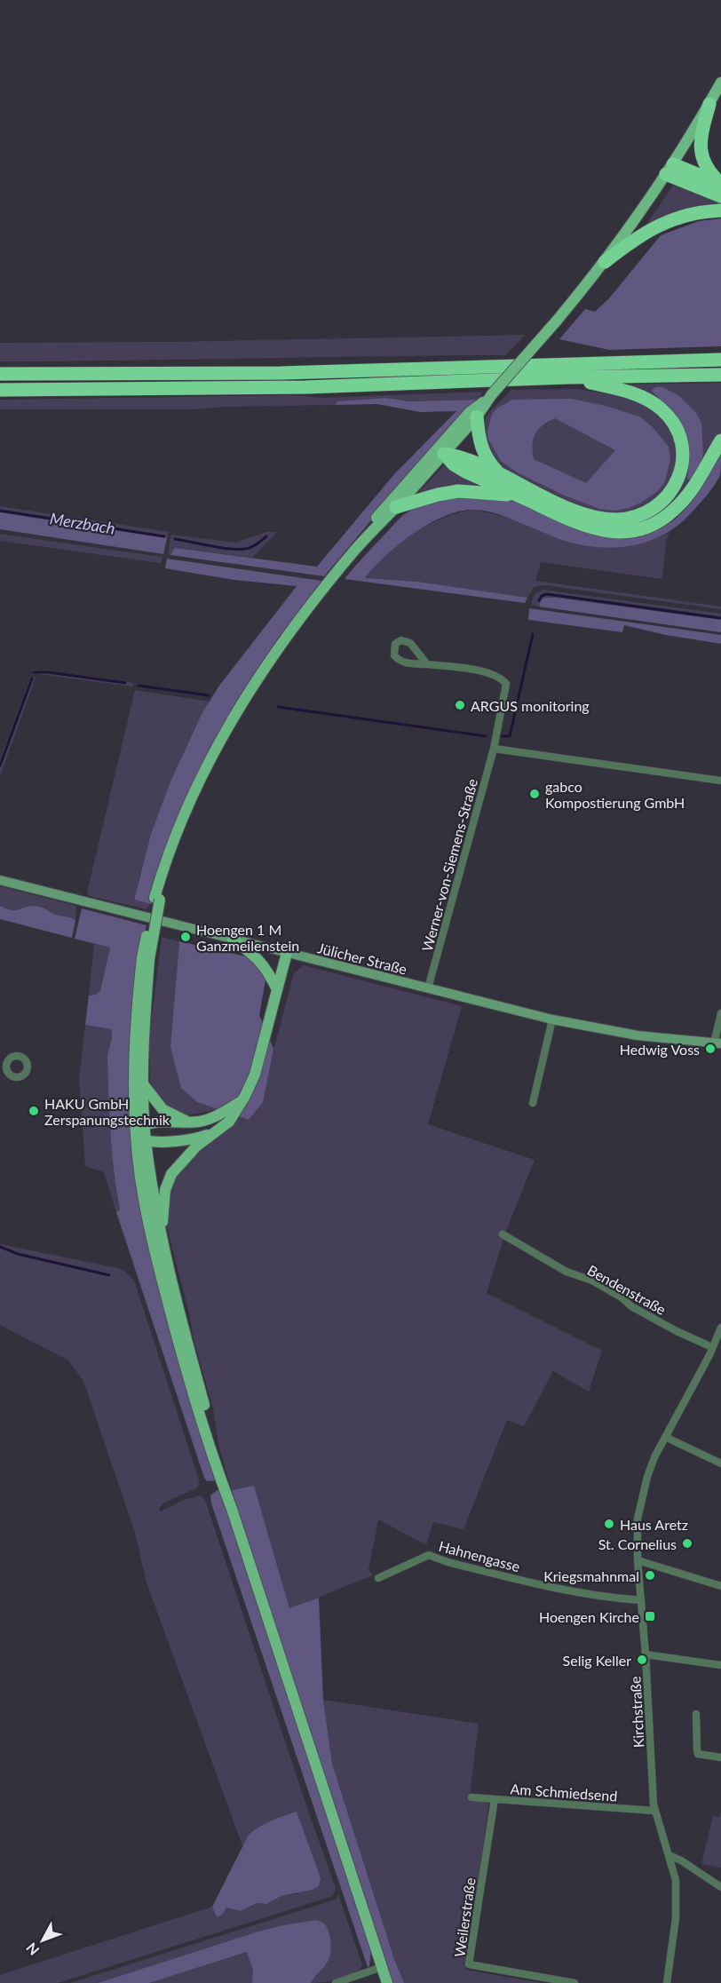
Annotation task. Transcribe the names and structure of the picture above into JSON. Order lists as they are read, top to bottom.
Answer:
{
  "streets": {
    "main road": ["Jülicher Straße"],
    "street": [
      "Werner-von-Siemens-Straße",
      "Bendenstraße",
      "Hahnengasse",
      "Kirchstraße",
      "Am Schmiedsend",
      "Weilerstraße"
    ]
  },
  "crossings": [
    ["Werner-von-Siemens-Straße", "Jülicher Straße"],
    ["Bendenstraße", "Kirchstraße"],
    ["Hahnengasse", "Kirchstraße"],
    ["Kirchstraße", "Am Schmiedsend"],
    ["Am Schmiedsend", "Weilerstraße"]
  ],
  "water": ["Merzbach"],
  "places": {
    "other": [
      "ARGUS monitoring",
      "gabco Kompostierung GmbH",
      "Hoengen 1 M Ganzmeilenstein",
      "Hedwig Voss",
      "HAKU GmbH Zerspanungstechnik",
      "Haus Aretz",
      "St. Cornelius",
      "Kriegsmahnmal",
      "Selig Keller"
    ],
    "transit": ["Hoengen Kirche"]
  },
  "north": "bottom left"
}
